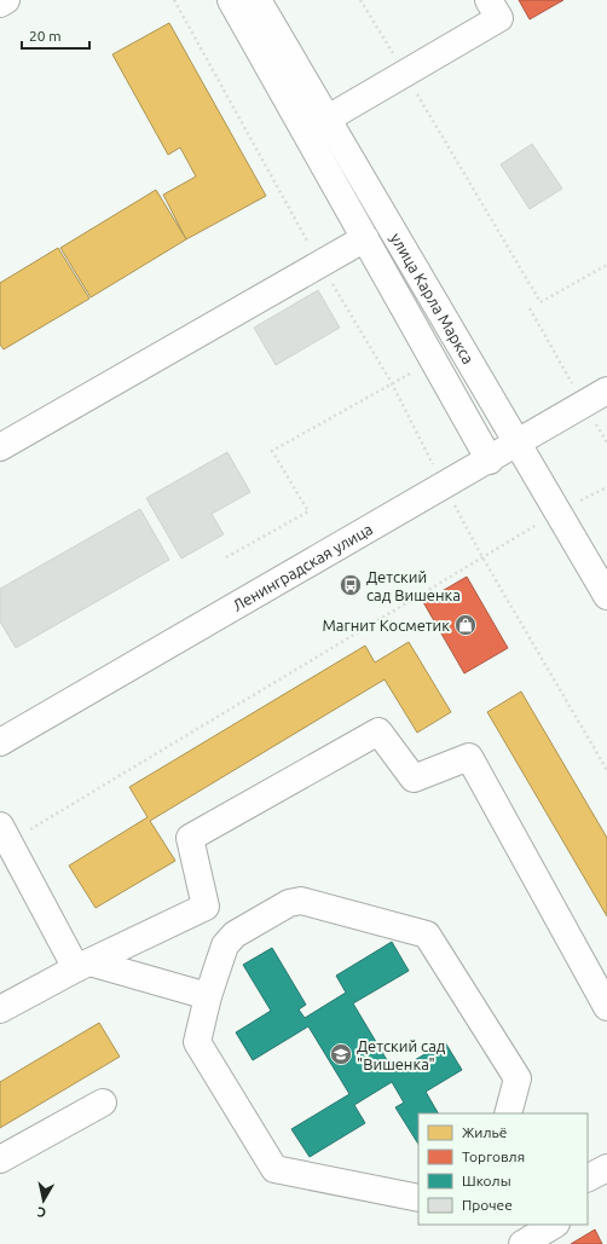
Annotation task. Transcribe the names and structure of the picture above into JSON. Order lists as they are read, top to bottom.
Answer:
{
  "streets": {
    "street": ["улица Карла Маркса", "Ленинградская улица"]
  },
  "crossings": [
    ["улица Карла Маркса", "Ленинградская улица"]
  ],
  "places": {
    "bus stop": ["Детский сад Вишенка"],
    "shop": ["Магнит Косметик"],
    "school or university": ["Детский сад \"Вишенка\""]
  },
  "legend": [
    "Жильё",
    "Торговля",
    "Школы",
    "Прочее"
  ],
  "scale_bar": "20 m",
  "north": "bottom"
}
